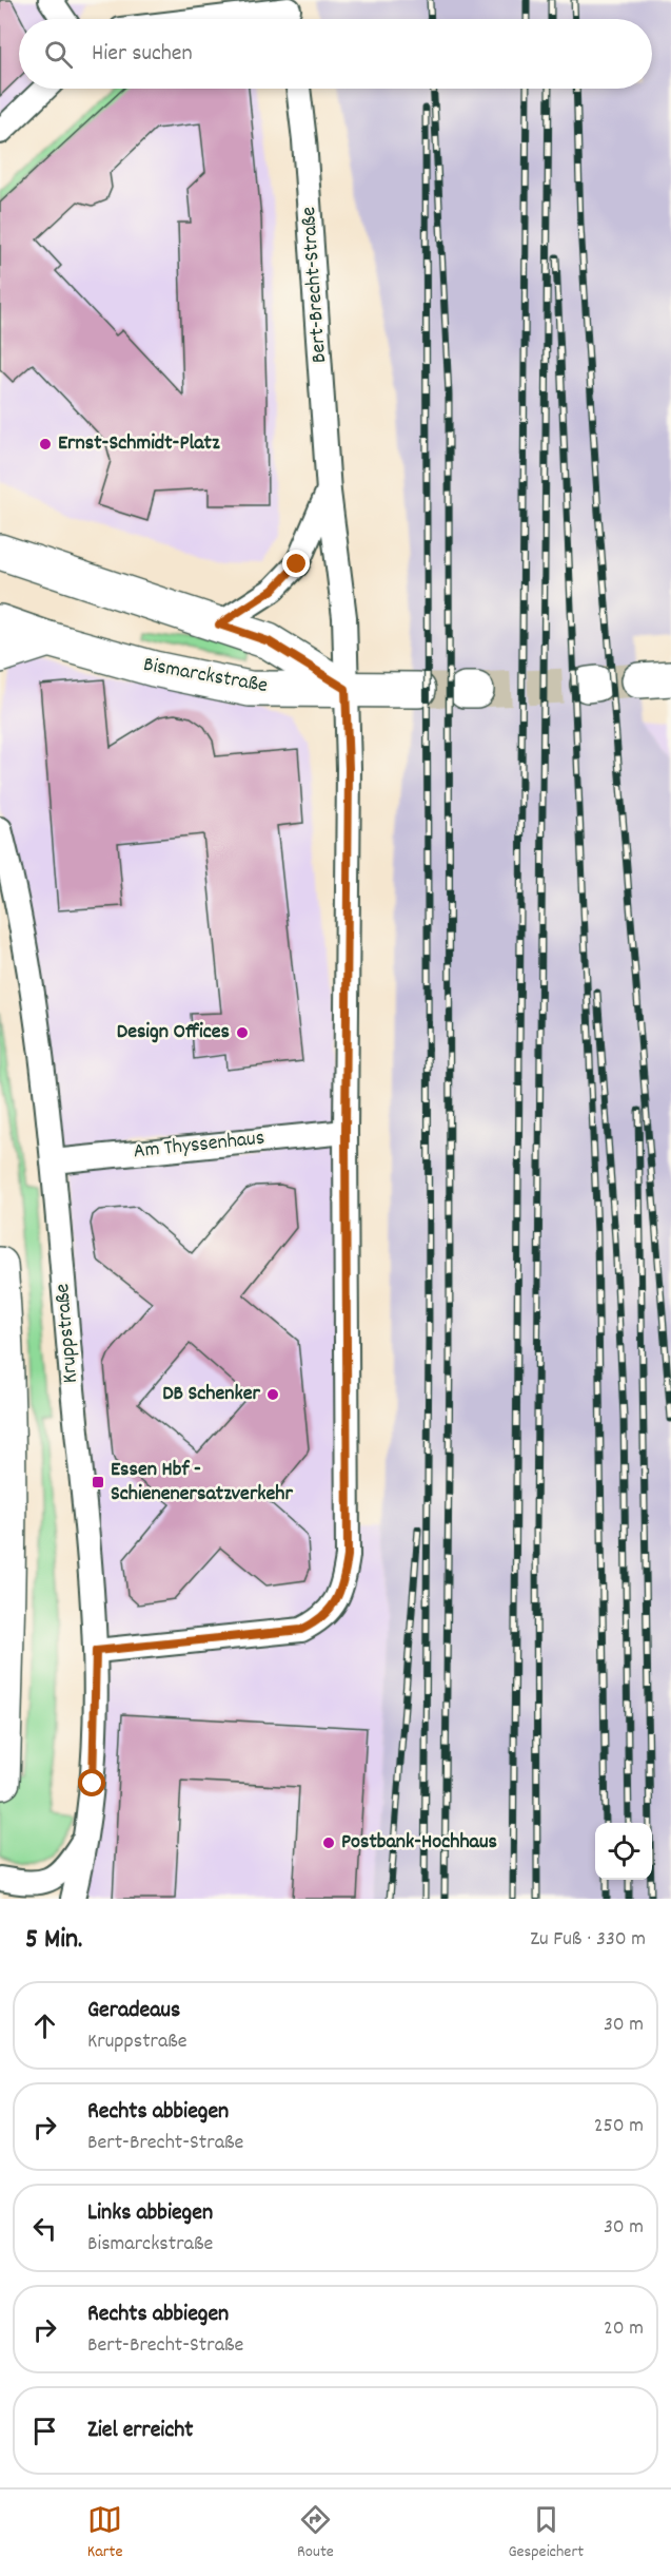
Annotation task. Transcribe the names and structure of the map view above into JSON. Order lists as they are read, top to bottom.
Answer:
{
  "streets": {
    "main road": ["Bismarckstraße"],
    "street": ["Bert-Brecht-Straße", "Am Thyssenhaus", "Kruppstraße"]
  },
  "crossings": [
    ["Bert-Brecht-Straße", "Bismarckstraße"],
    ["Bert-Brecht-Straße", "Am Thyssenhaus"],
    ["Bert-Brecht-Straße", "Kruppstraße"],
    ["Am Thyssenhaus", "Kruppstraße"]
  ],
  "places": {
    "other": [
      "Ernst-Schmidt-Platz",
      "Design Offices",
      "DB Schenker",
      "Postbank-Hochhaus"
    ],
    "transit": ["Essen Hbf - Schienenersatzverkehr"]
  },
  "page": {
    "search": "Hier suchen",
    "heading": ["5 Min.", "Zu Fuß · 330 m"],
    "list": [
      ["Geradeaus", "Kruppstraße", "30 m"],
      ["Rechts abbiegen", "Bert-Brecht-Straße", "250 m"],
      ["Links abbiegen", "Bismarckstraße", "30 m"],
      ["Rechts abbiegen", "Bert-Brecht-Straße", "20 m"],
      "Ziel erreicht"
    ],
    "nav": ["Karte", "Route", "Gespeichert"]
  }
}
